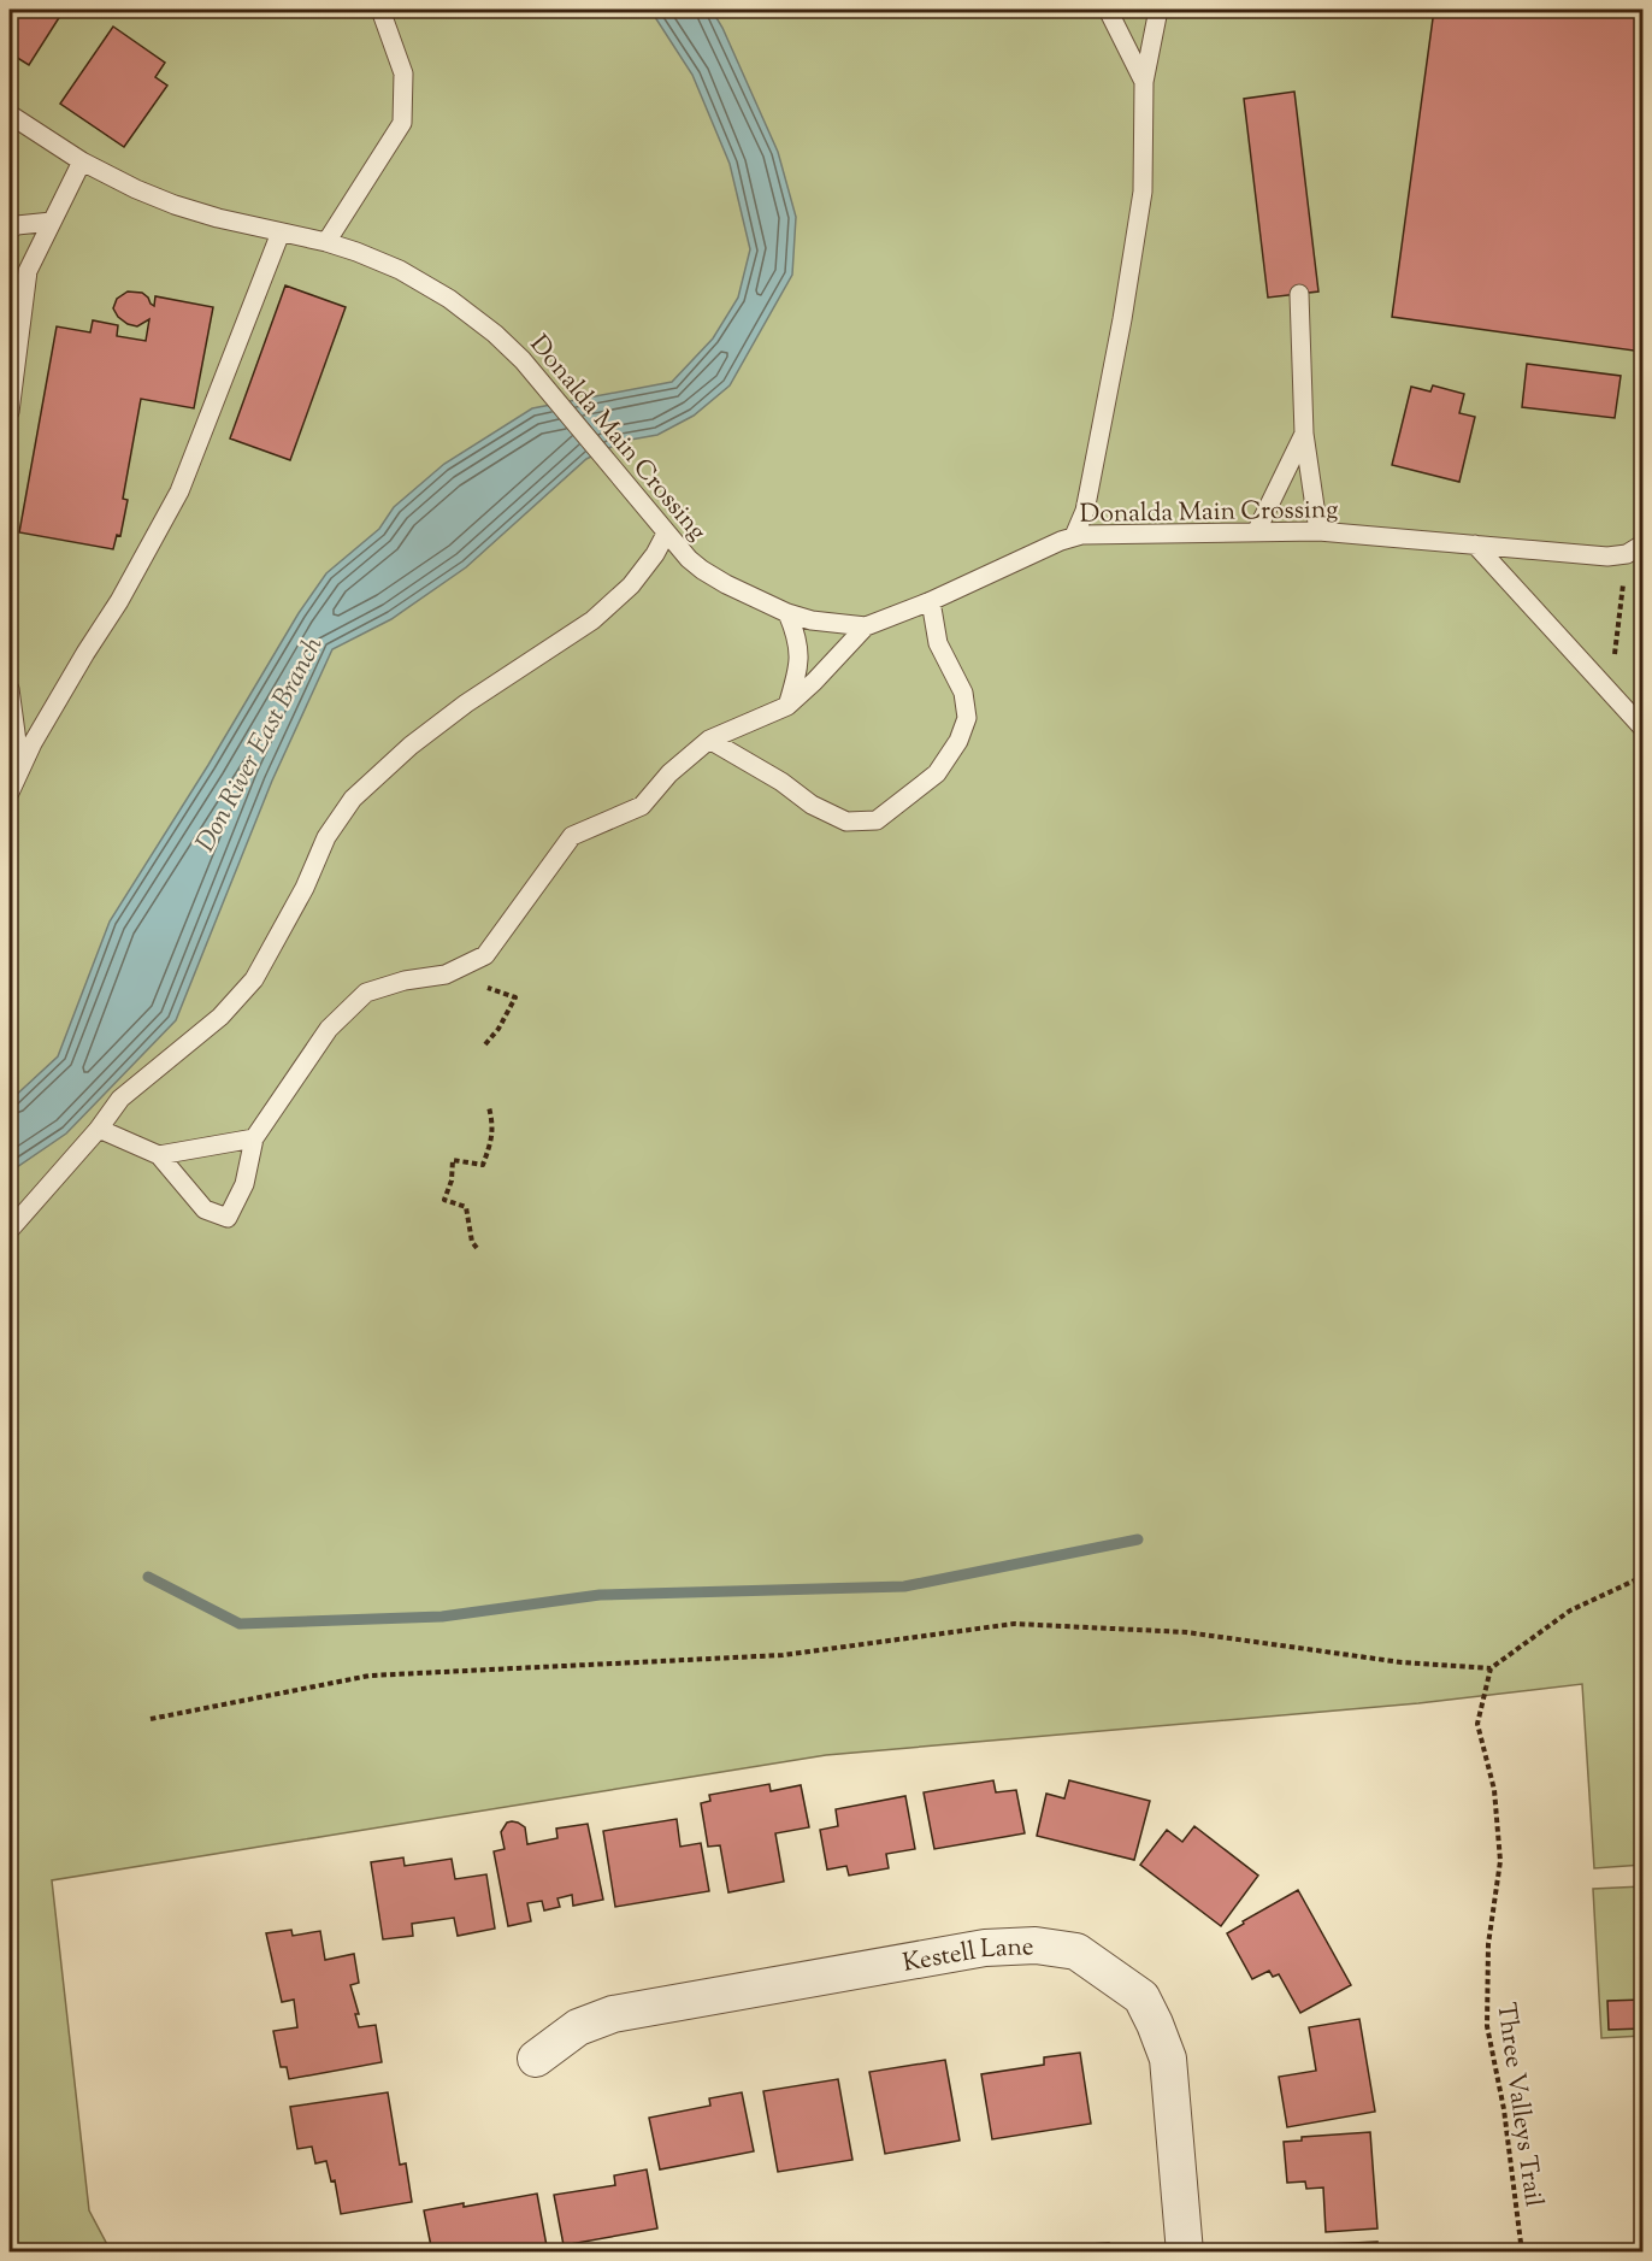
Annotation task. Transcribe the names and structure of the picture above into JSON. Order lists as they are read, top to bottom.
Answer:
{
  "streets": {
    "street": ["Kestell Lane"],
    "lane": ["Donalda Main Crossing"],
    "path": ["Three Valleys Trail"]
  },
  "water": ["Don River East Branch"]
}
